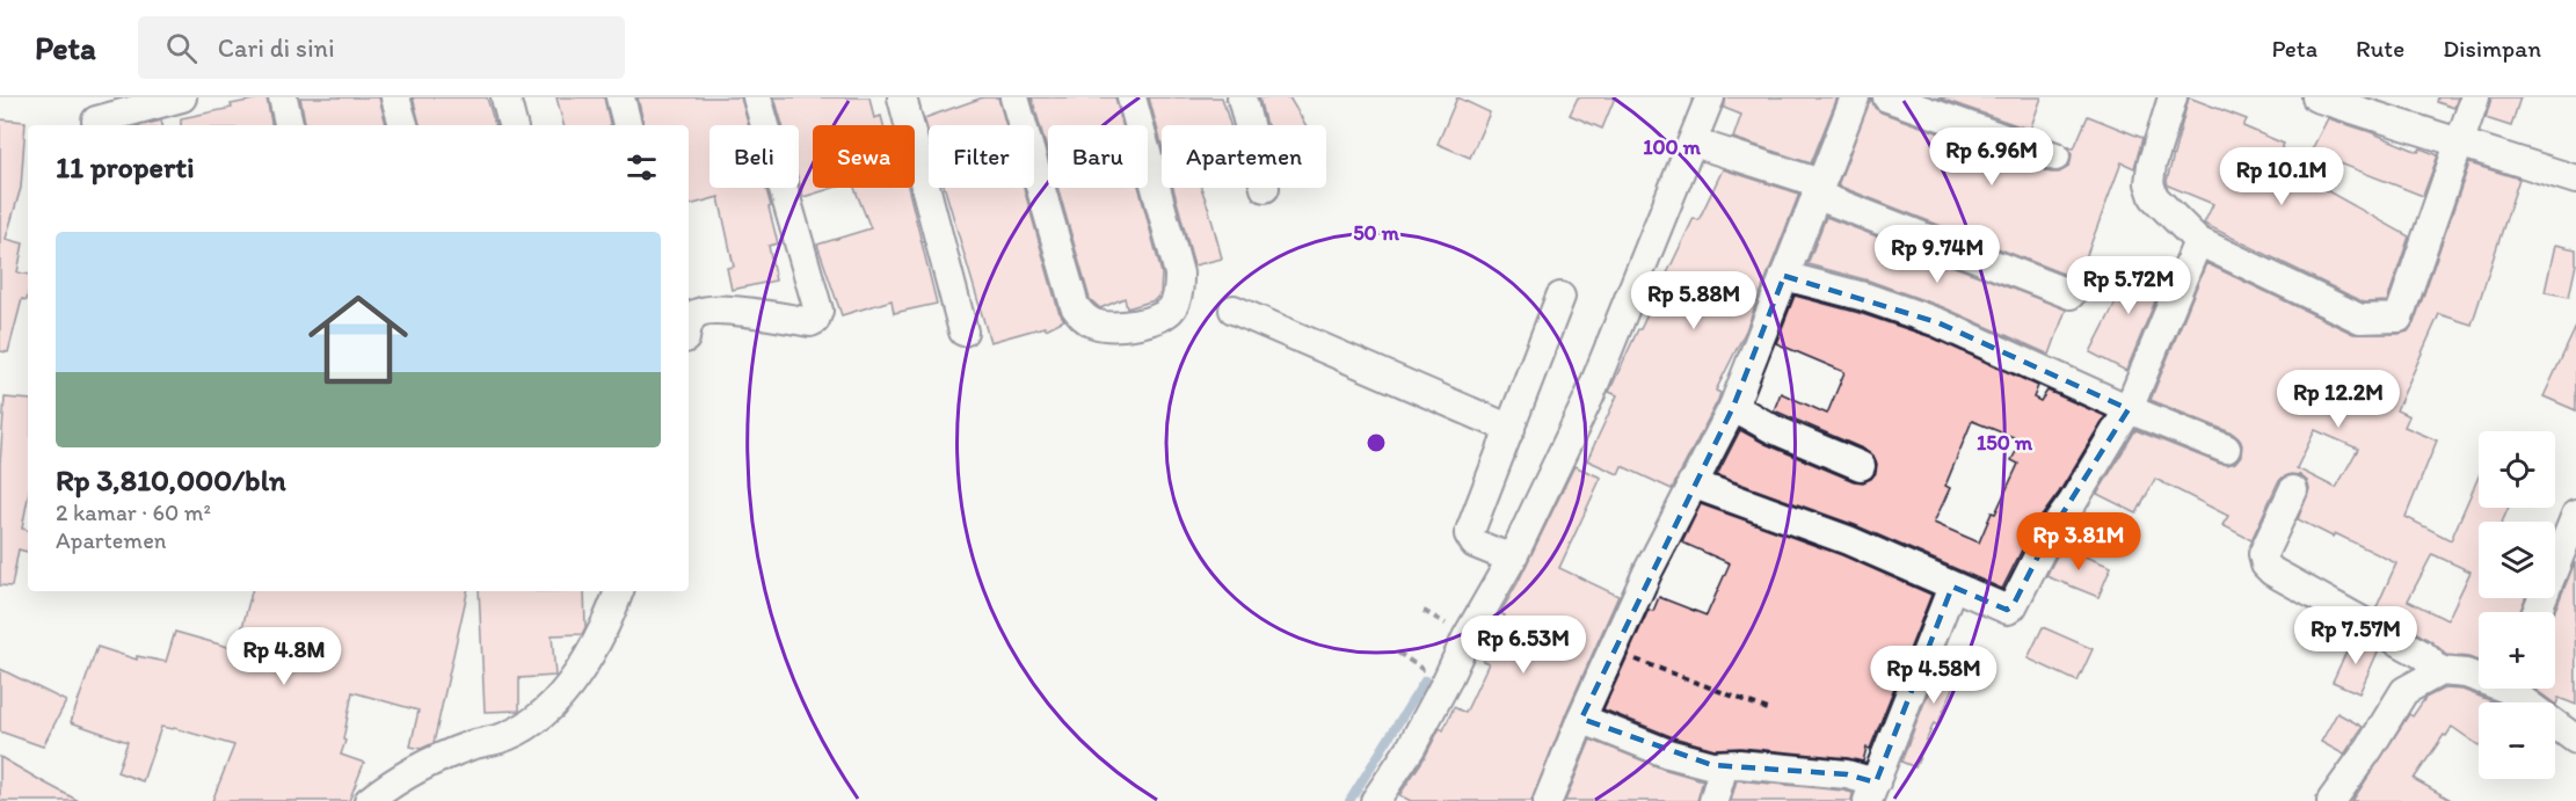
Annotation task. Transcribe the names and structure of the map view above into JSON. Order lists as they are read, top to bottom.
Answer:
{
  "page": {
    "header": "Peta",
    "search": "Cari di sini",
    "nav": ["Peta", "Rute", "Disimpan"],
    "chip": [
      "Beli",
      "Sewa",
      "Filter",
      "Baru",
      "Apartemen"
    ],
    "heading": "11 properti",
    "price": [
      "Rp 6.96M",
      "Rp 10.1M",
      "Rp 9.74M",
      "Rp 5.72M",
      "Rp 5.88M",
      "Rp 12.2M",
      "Rp 3.81M",
      "Rp 7.57M",
      "Rp 6.53M",
      "Rp 4.8M",
      "Rp 4.58M"
    ],
    "list": [
      {
        "name": "Rp 3,810,000/bln",
        "note": "2 kamar · 60 m² · Apartemen"
      }
    ],
    "map_buttons": ["+", "−"]
  },
  "rings": ["100 m", "50 m", "150 m"]
}
